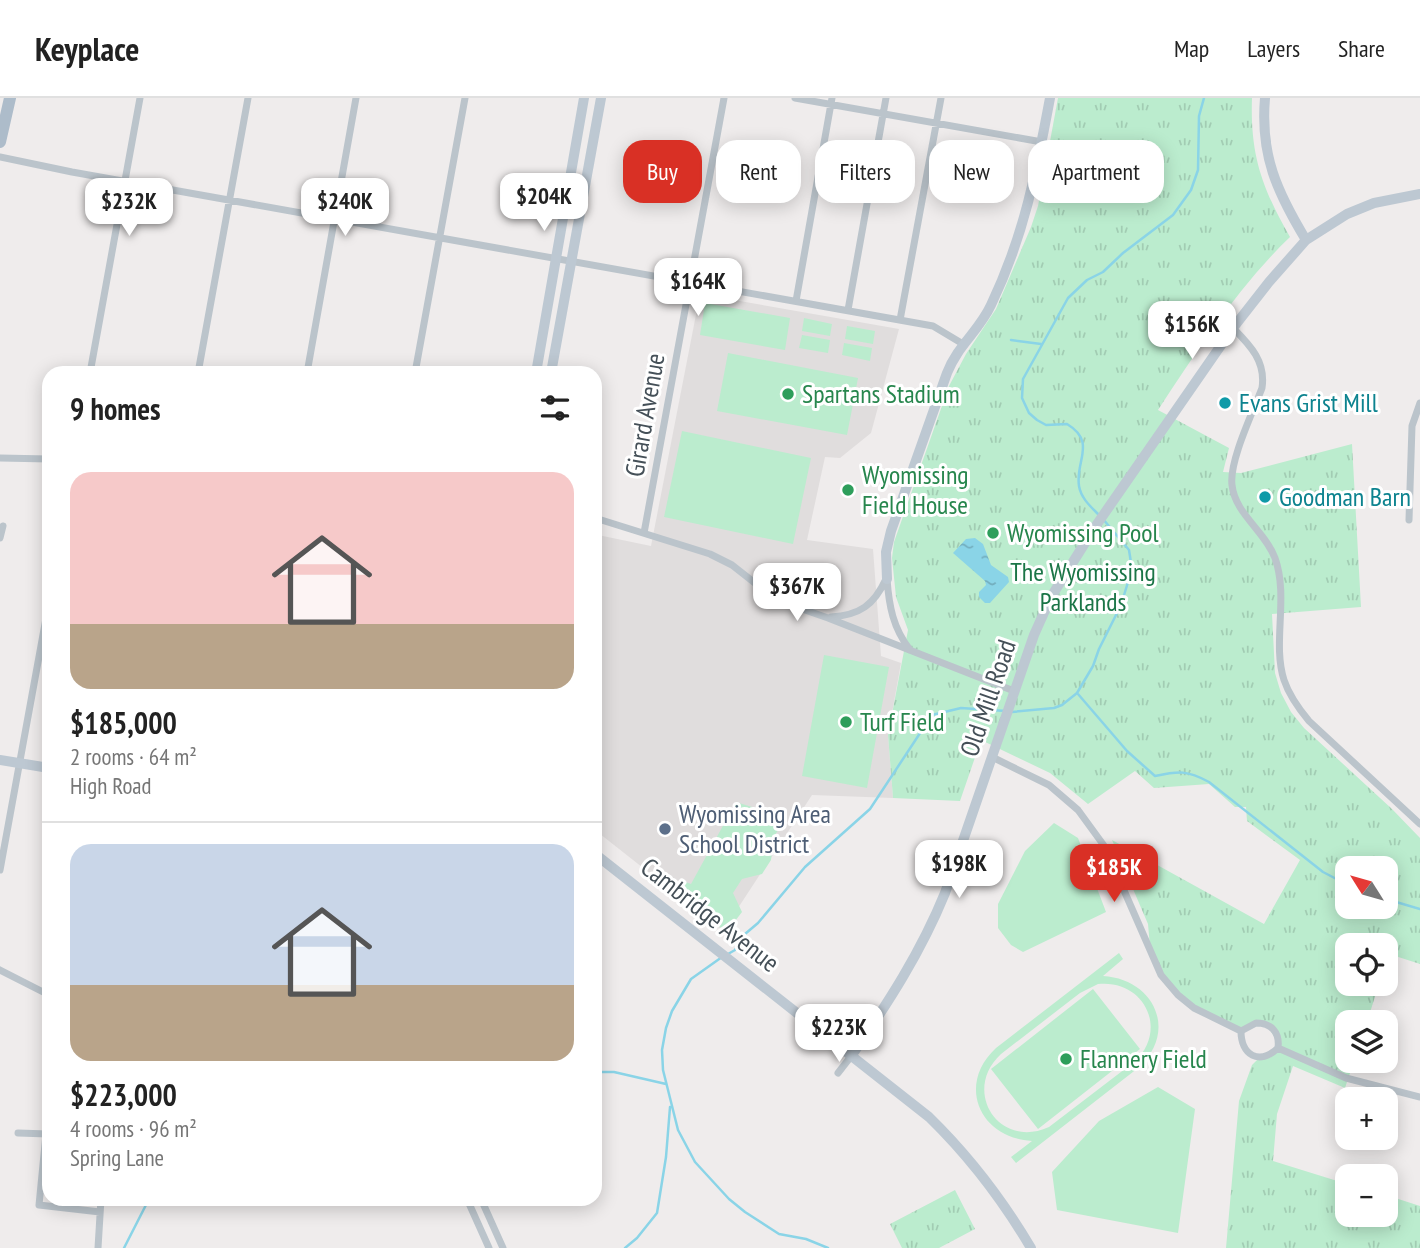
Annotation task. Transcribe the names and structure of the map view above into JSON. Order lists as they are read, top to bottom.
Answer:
{
  "streets": {
    "street": ["Girard Avenue", "Old Mill Road", "Cambridge Avenue"]
  },
  "crossings": [
    ["Old Mill Road", "Cambridge Avenue"]
  ],
  "parks": ["The Wyomissing Parklands"],
  "places": [
    "Spartans Stadium",
    "Evans Grist Mill",
    "Wyomissing Field House",
    "Goodman Barn",
    "Wyomissing Pool",
    "Turf Field",
    "Wyomissing Area School District",
    "Flannery Field"
  ],
  "north": "top left",
  "page": {
    "header": "Keyplace",
    "nav": ["Map", "Layers", "Share"],
    "chip": [
      "Buy",
      "Rent",
      "Filters",
      "New",
      "Apartment"
    ],
    "price": [
      "$204K",
      "$232K",
      "$240K",
      "$164K",
      "$156K",
      "$367K",
      "$198K",
      "$185K",
      "$223K"
    ],
    "heading": "9 homes",
    "list": [
      {
        "name": "$185,000",
        "note": "2 rooms · 64 m² · High Road"
      },
      {
        "name": "$223,000",
        "note": "4 rooms · 96 m² · Spring Lane"
      }
    ],
    "map_buttons": ["+", "−"]
  }
}
